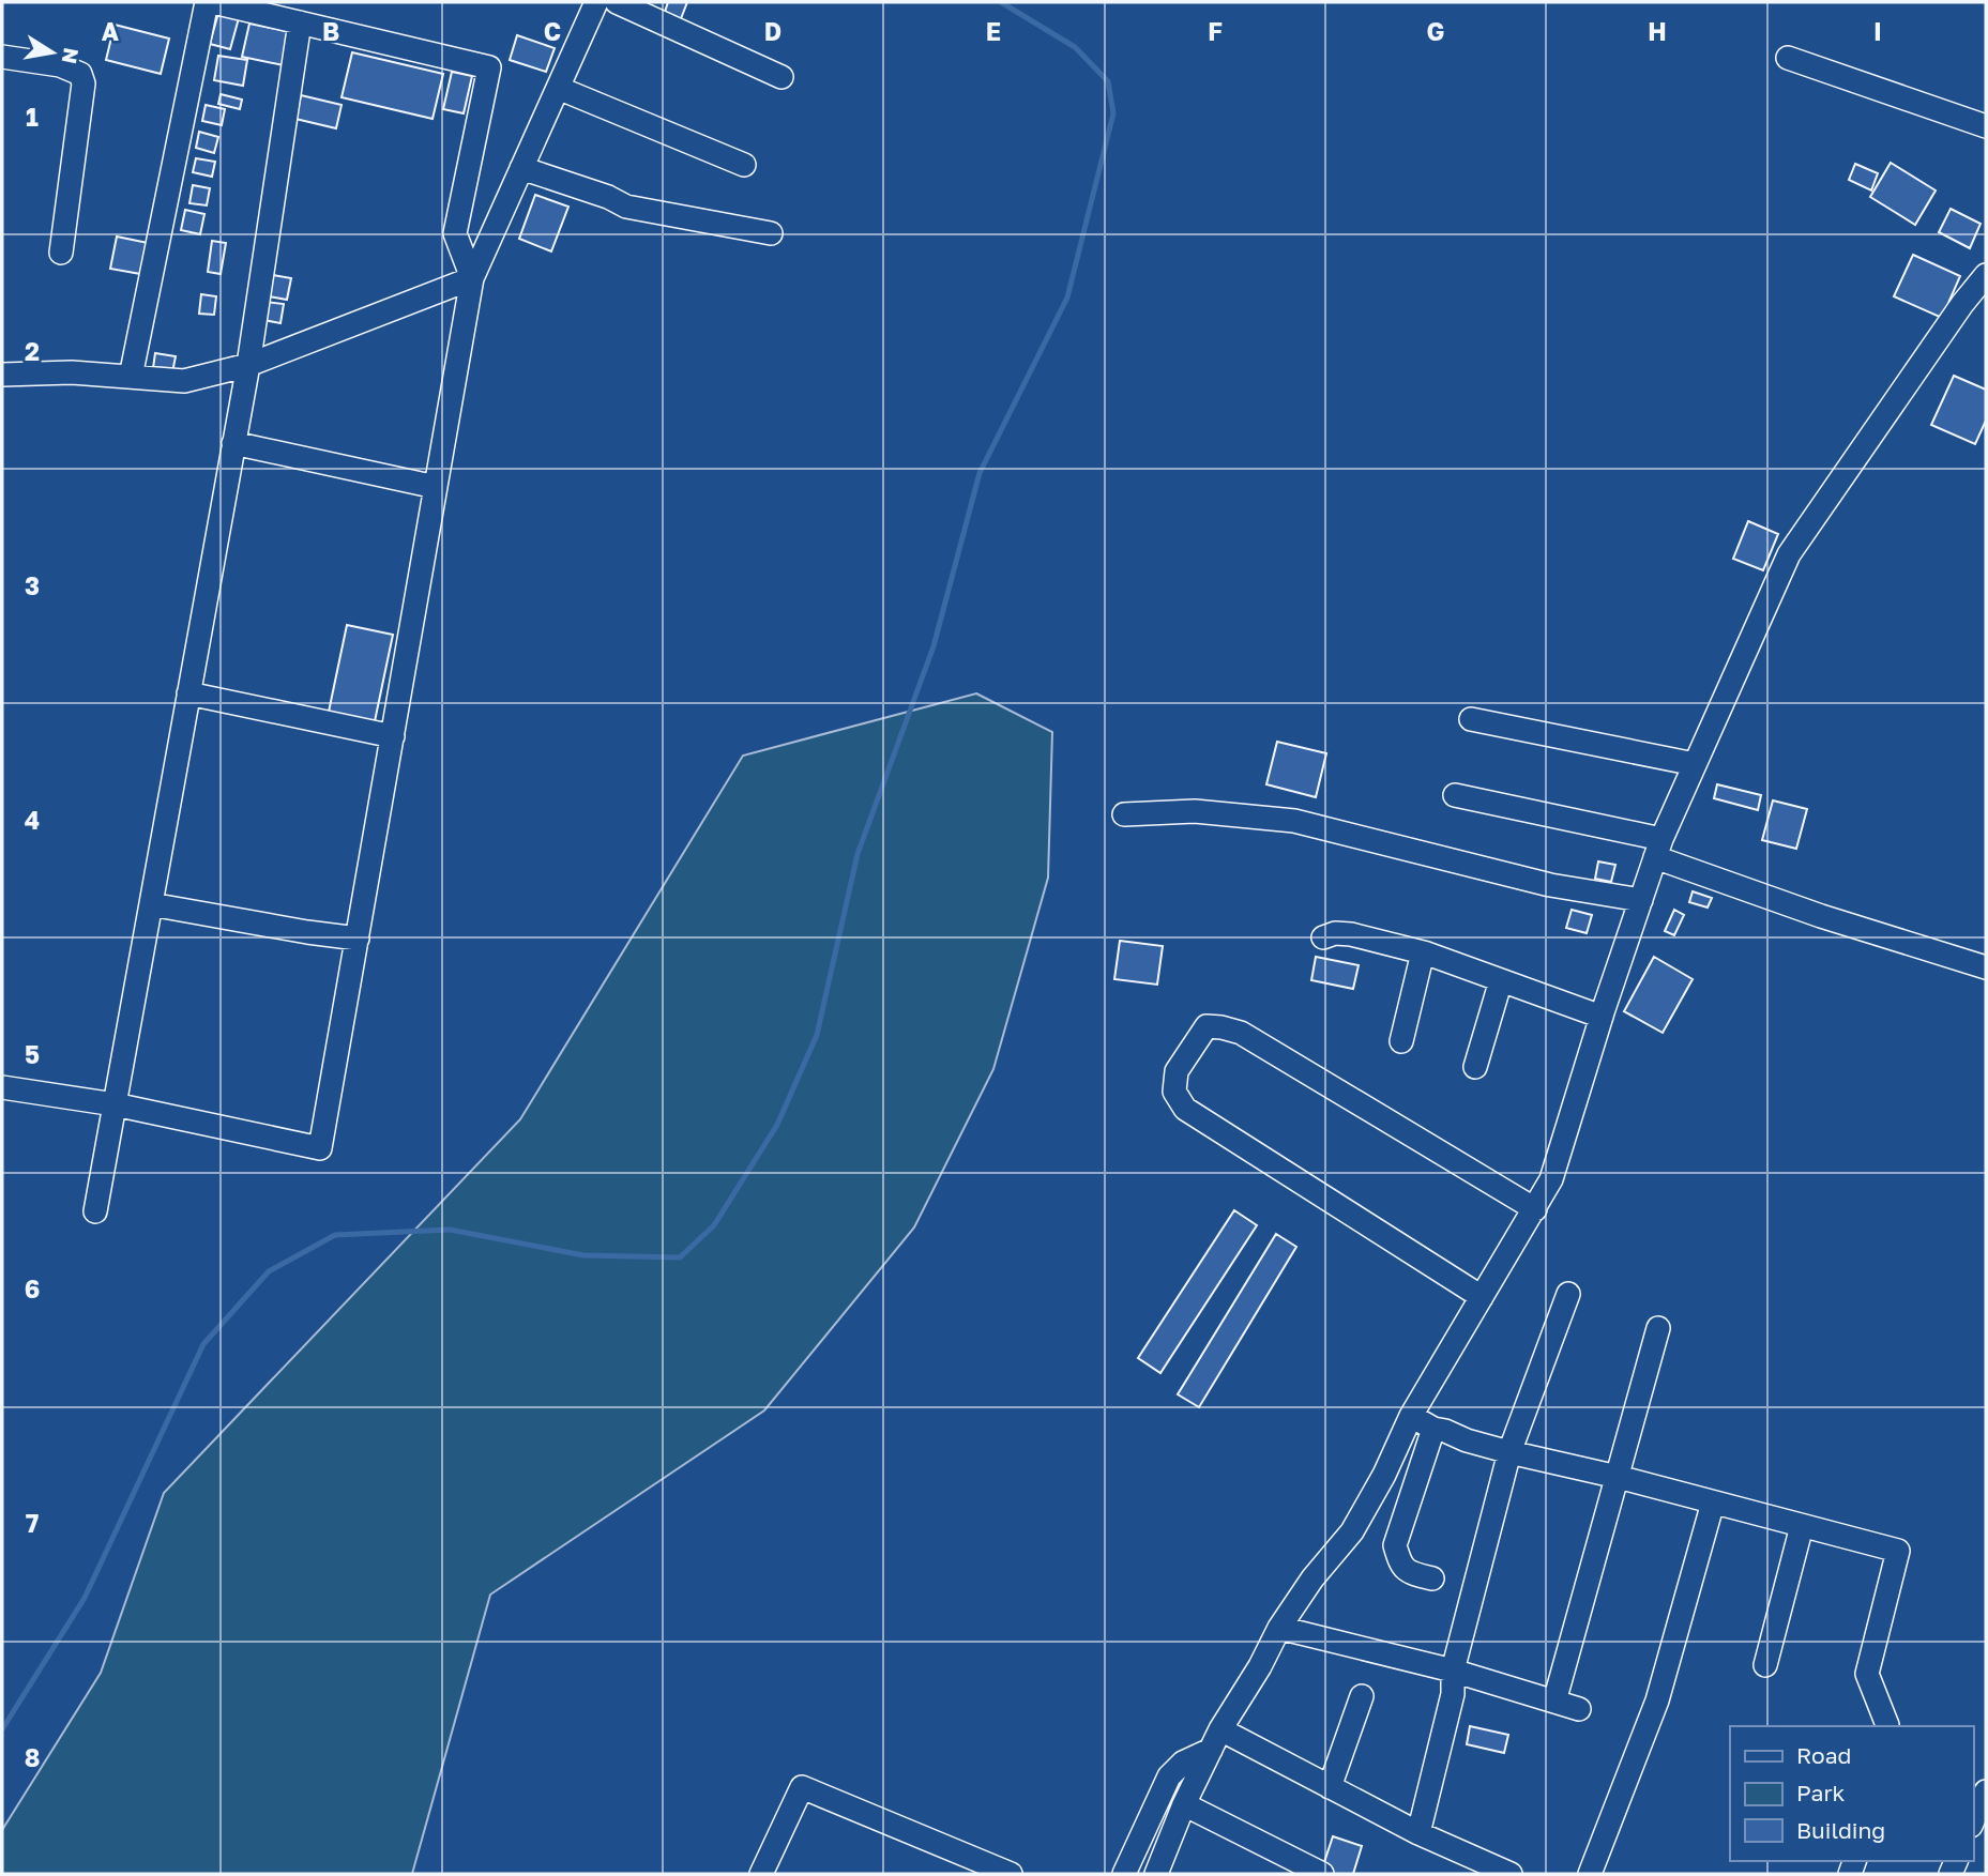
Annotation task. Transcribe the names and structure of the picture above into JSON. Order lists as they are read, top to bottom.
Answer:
{
  "legend": ["Road", "Park", "Building"],
  "north": "right",
  "grid": {
    "columns": [
      "A",
      "B",
      "C",
      "D",
      "E",
      "F",
      "G",
      "H",
      "I"
    ],
    "rows": [
      "1",
      "2",
      "3",
      "4",
      "5",
      "6",
      "7",
      "8"
    ]
  }
}
